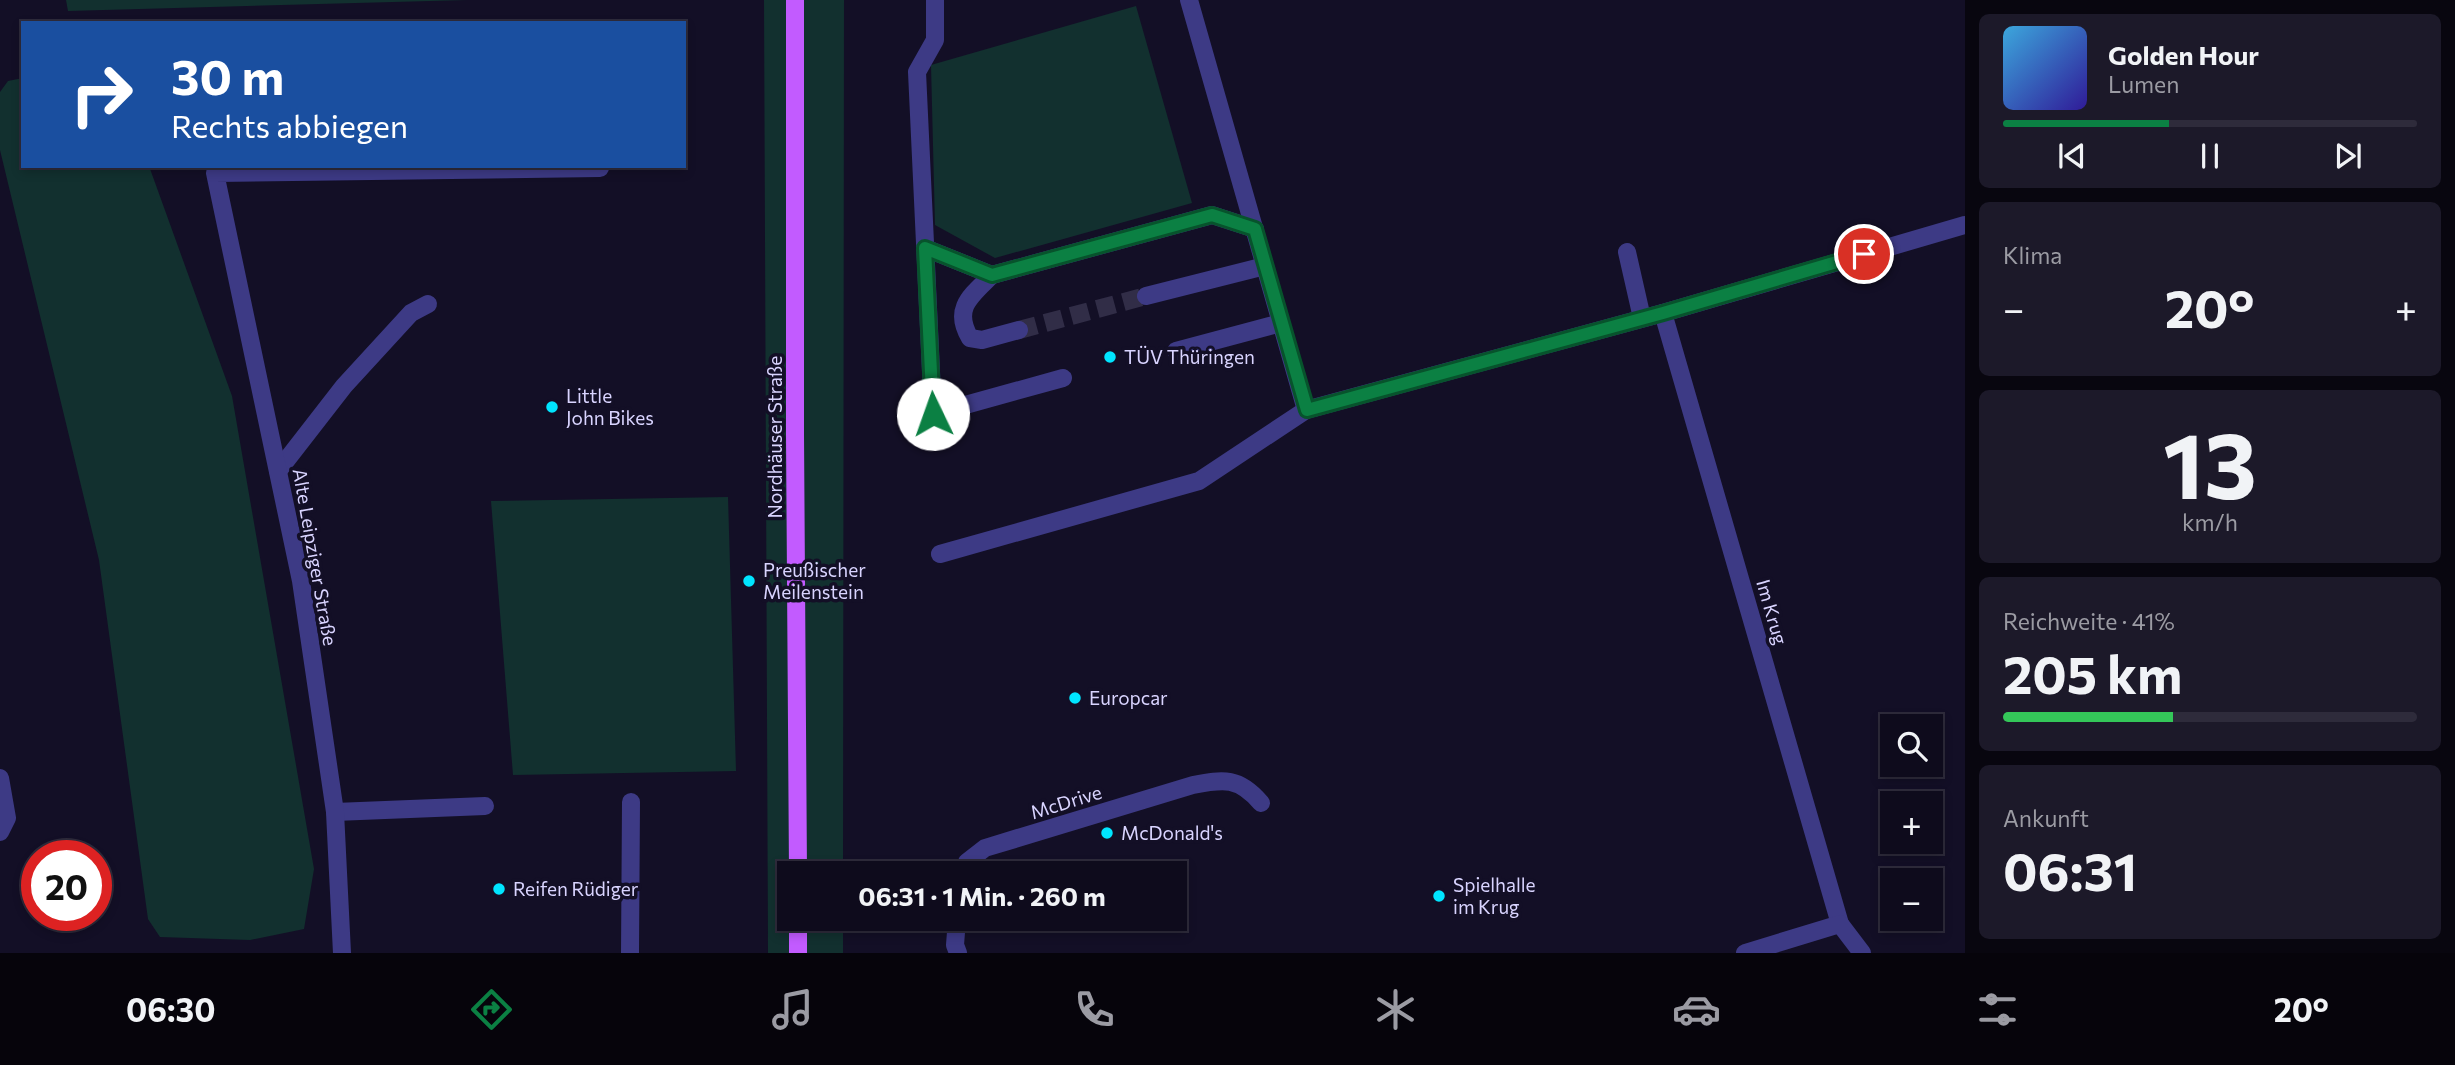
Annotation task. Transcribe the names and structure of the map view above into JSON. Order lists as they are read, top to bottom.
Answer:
{
  "streets": {
    "main road": ["Nordhäuser Straße"],
    "street": ["Alte Leipziger Straße", "Im Krug", "McDrive"]
  },
  "places": [
    "TÜV Thüringen",
    "Little John Bikes",
    "Preußischer Meilenstein",
    "Europcar",
    "McDonald's",
    "Reifen Rüdiger",
    "Spielhalle im Krug"
  ],
  "page": {
    "turn": ["30 m", "Rechts abbiegen"],
    "song": ["Golden Hour", "Lumen"],
    "tile": [
      "Klima",
      ["13", "km/h"],
      ["Reichweite · 41%", "205 km"],
      ["Ankunft", "06:31"]
    ],
    "heat": ["−", "20°", "+"],
    "map_buttons": ["+", "−"],
    "limit": "20",
    "trip": "06:31 · 1 Min. · 260 m",
    "tabs": ["06:30", "20°"]
  }
}
